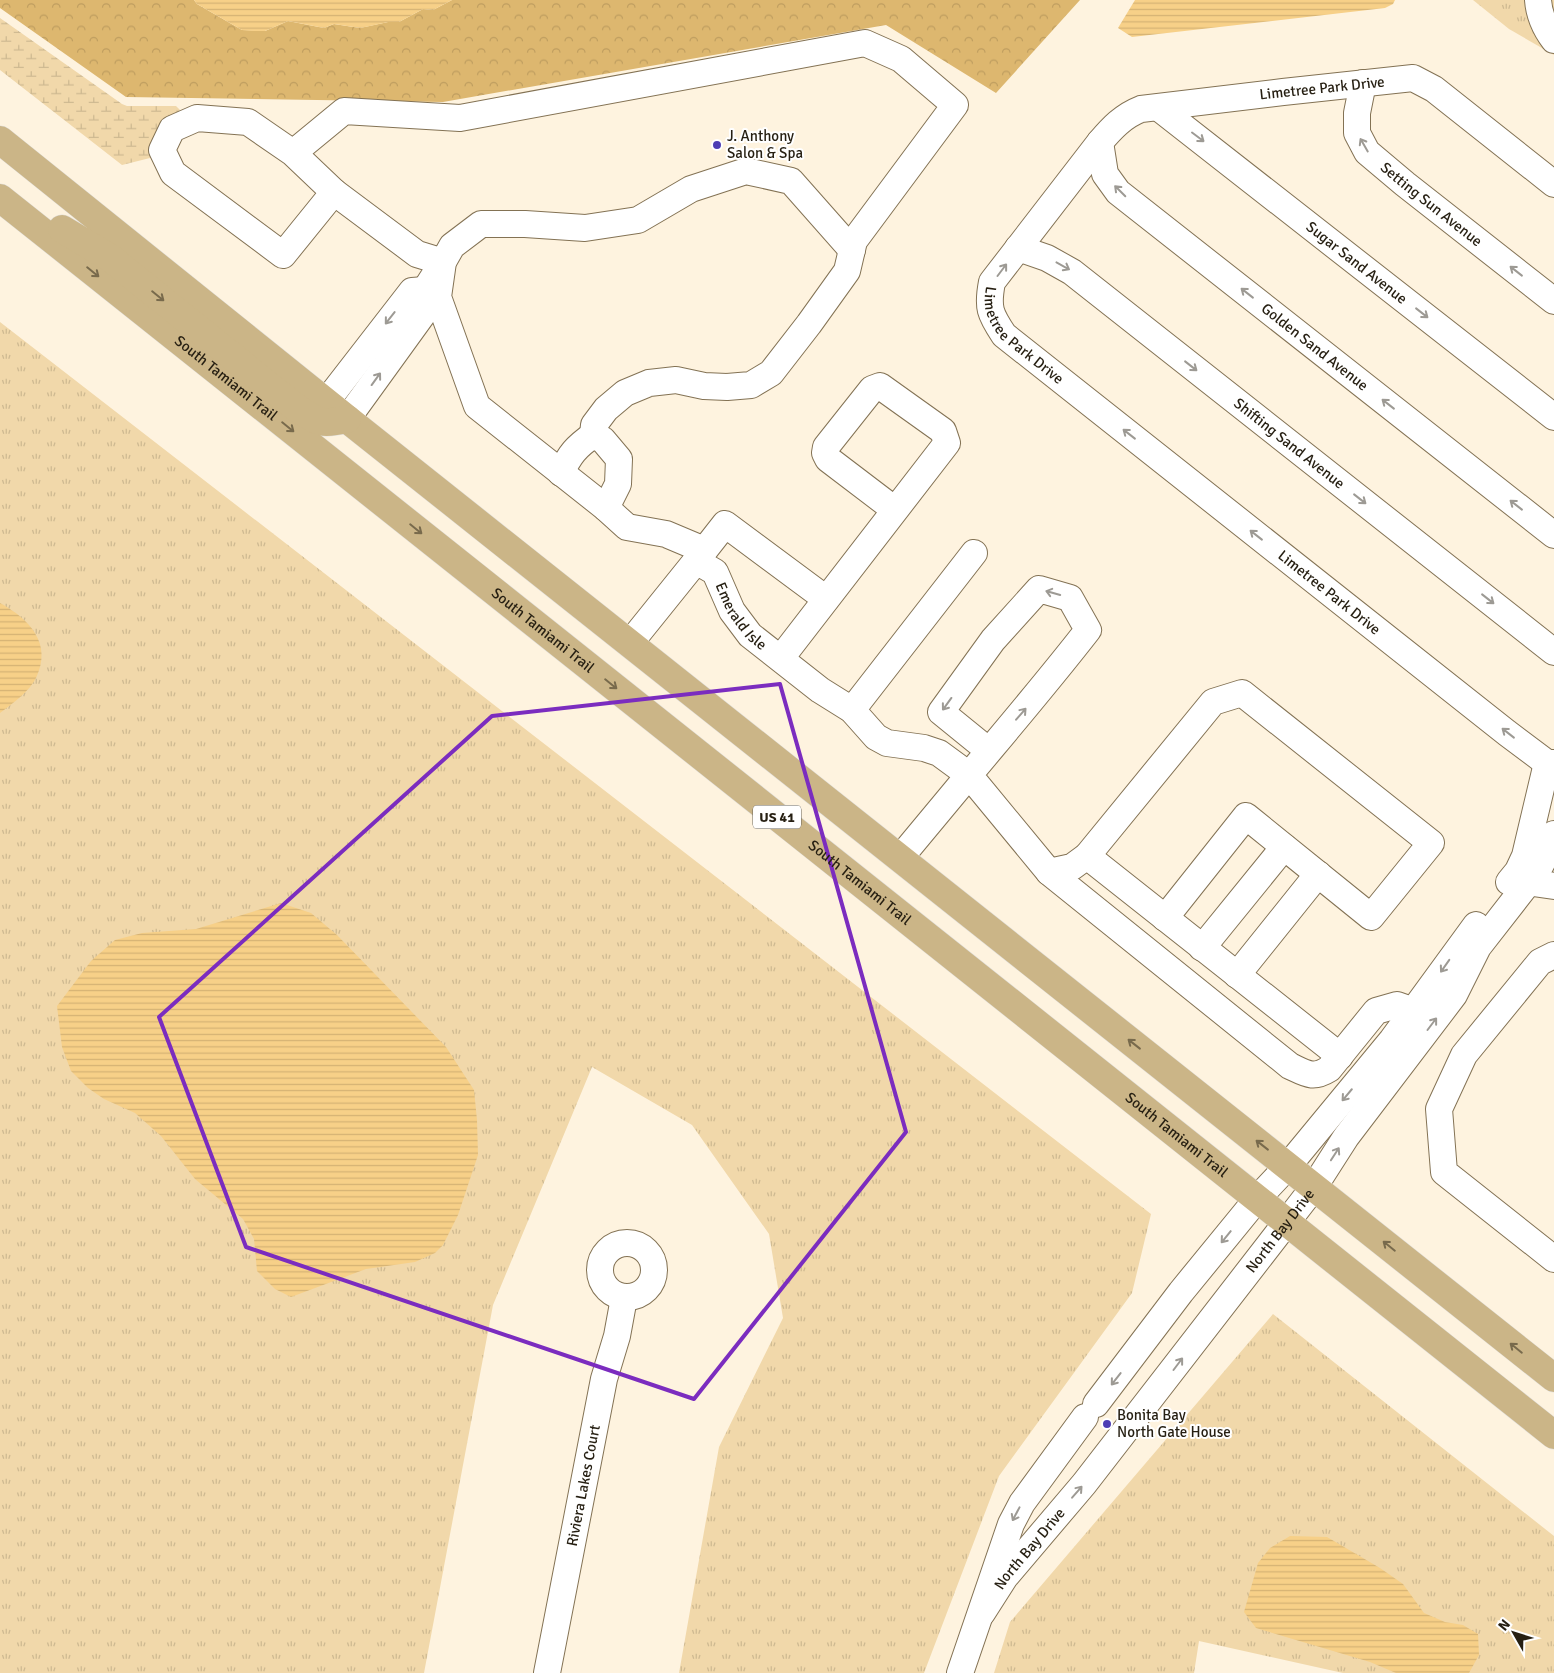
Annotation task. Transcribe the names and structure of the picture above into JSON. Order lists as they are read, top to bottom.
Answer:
{
  "streets": {
    "main road": ["South Tamiami Trail", "US 41"],
    "street": [
      "Limetree Park Drive",
      "Setting Sun Avenue",
      "Sugar Sand Avenue",
      "Golden Sand Avenue",
      "Shifting Sand Avenue",
      "Emerald Isle",
      "North Bay Drive",
      "Riviera Lakes Court"
    ]
  },
  "crossings": [
    ["Limetree Park Drive", "Setting Sun Avenue"],
    ["Limetree Park Drive", "Sugar Sand Avenue"],
    ["Limetree Park Drive", "Golden Sand Avenue"],
    ["Limetree Park Drive", "Shifting Sand Avenue"],
    ["Limetree Park Drive", "North Bay Drive"],
    ["South Tamiami Trail", "North Bay Drive"],
    ["US 41", "North Bay Drive"]
  ],
  "one_way": [
    "Limetree Park Drive",
    "Setting Sun Avenue",
    "Sugar Sand Avenue",
    "Golden Sand Avenue",
    "Shifting Sand Avenue"
  ],
  "places": ["J. Anthony Salon & Spa", "Bonita Bay North Gate House"],
  "north": "top left"
}
